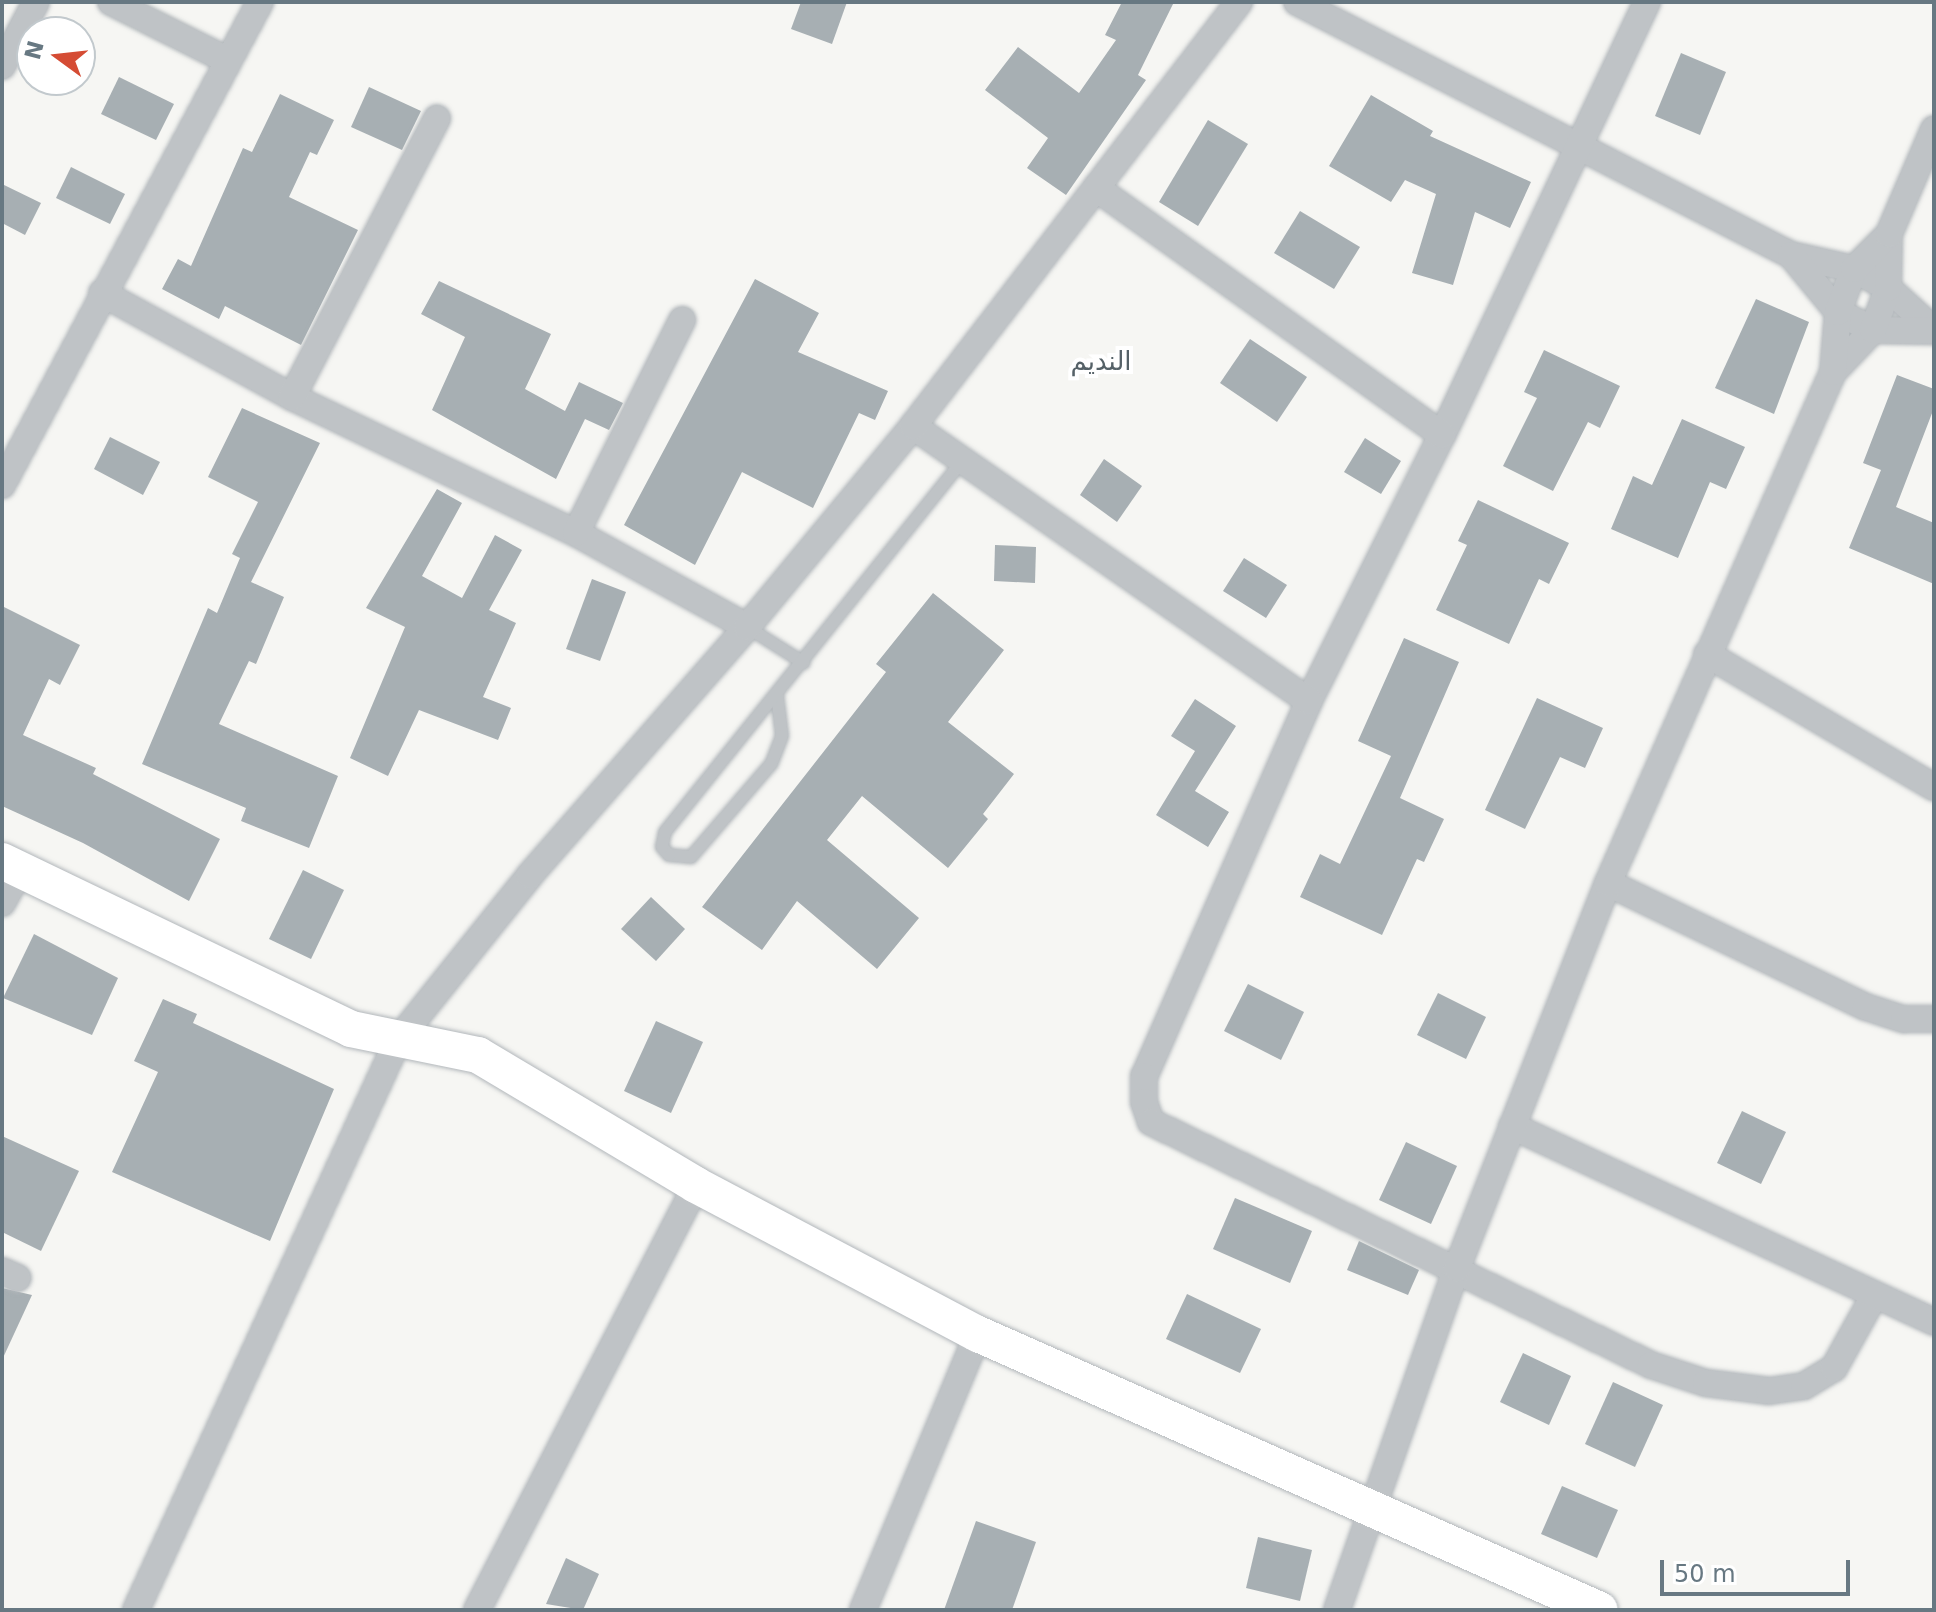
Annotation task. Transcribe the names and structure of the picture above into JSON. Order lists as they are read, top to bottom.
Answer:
{
  "districts": ["النديم"],
  "scale_bar": "50 m",
  "north": "left"
}
